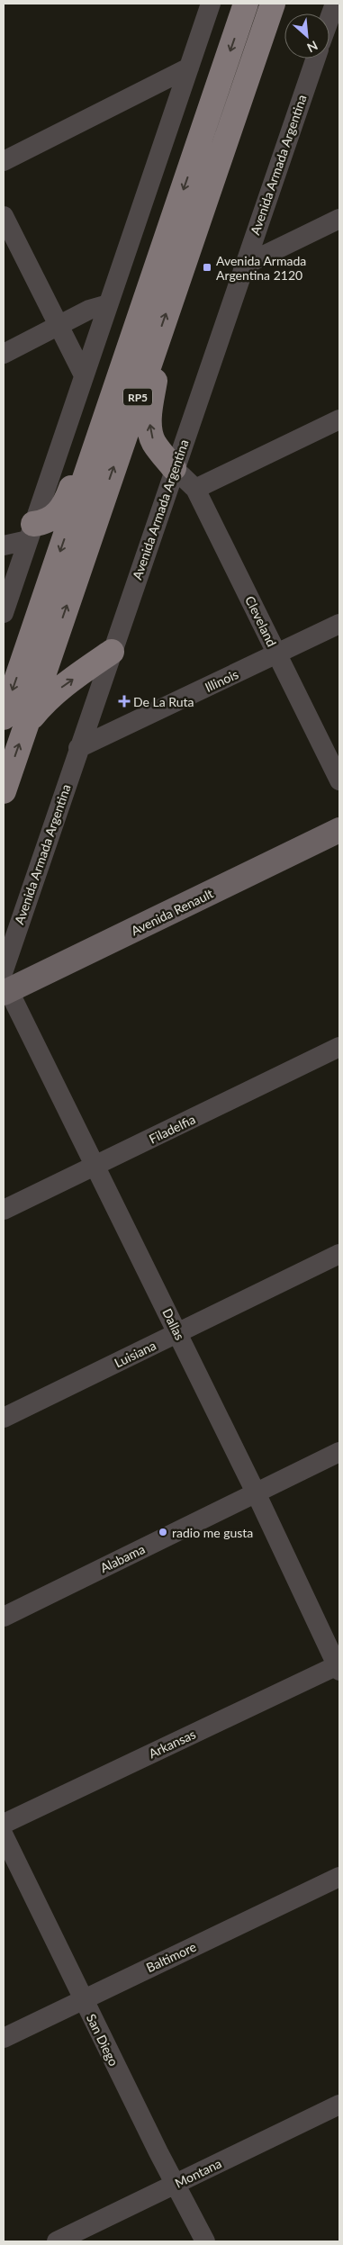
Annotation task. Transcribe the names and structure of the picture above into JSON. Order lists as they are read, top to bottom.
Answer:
{
  "streets": {
    "main road": ["RP5"],
    "street": [
      "Avenida Armada Argentina",
      "Cleveland",
      "Illinois",
      "Avenida Renault",
      "Filadelfia",
      "Dallas",
      "Luisiana",
      "Alabama",
      "Arkansas",
      "Baltimore",
      "San Diego",
      "Montana"
    ]
  },
  "crossings": [
    ["Avenida Armada Argentina", "Cleveland"],
    ["Avenida Armada Argentina", "Illinois"],
    ["Avenida Armada Argentina", "Avenida Renault"],
    ["Avenida Armada Argentina", "Dallas"],
    ["Cleveland", "Illinois"],
    ["Avenida Renault", "Dallas"],
    ["Filadelfia", "Dallas"],
    ["Dallas", "Luisiana"],
    ["Dallas", "Alabama"],
    ["Dallas", "Arkansas"],
    ["Baltimore", "San Diego"],
    ["San Diego", "Montana"]
  ],
  "places": {
    "transit": ["Avenida Armada Argentina 2120"],
    "health": ["De La Ruta"],
    "other": ["radio me gusta"]
  },
  "north": "bottom right"
}
